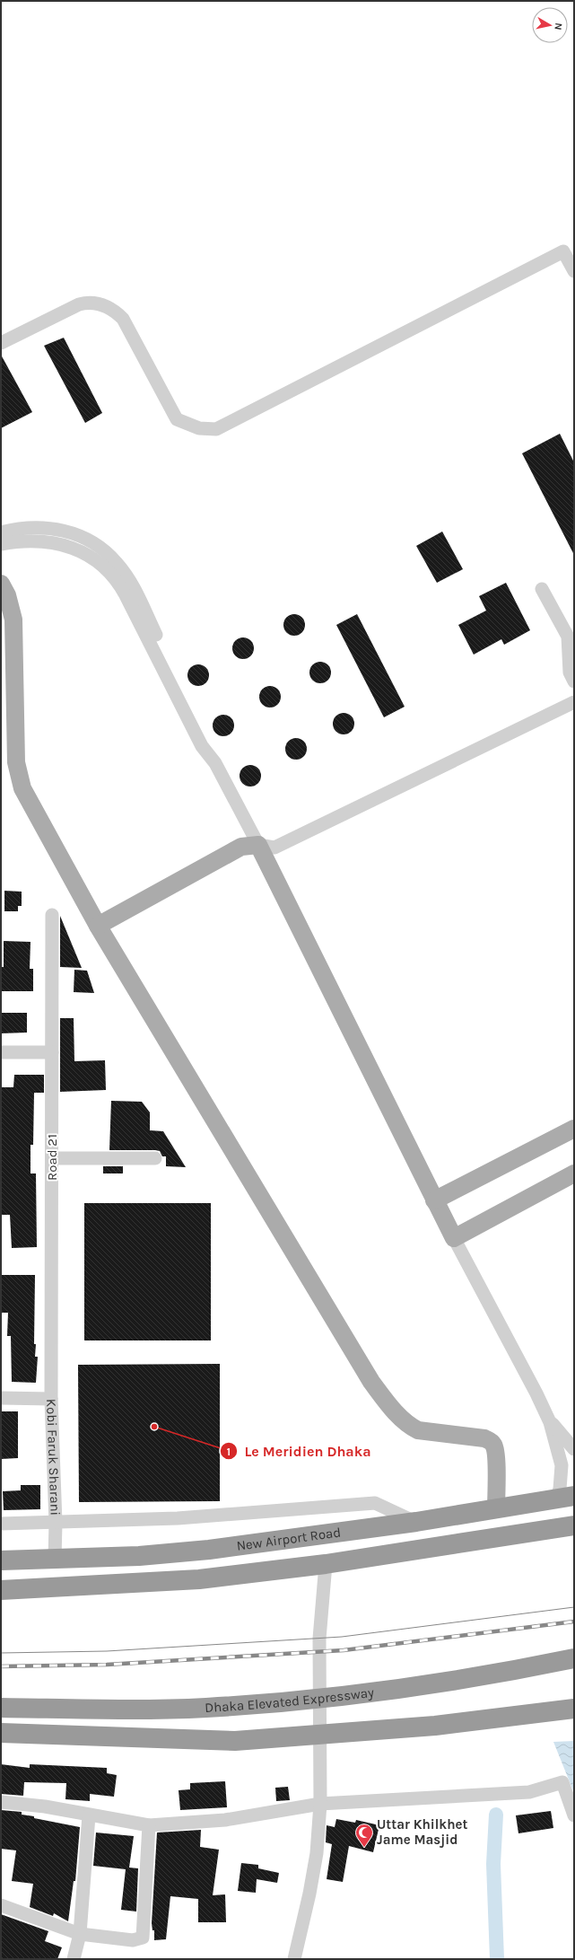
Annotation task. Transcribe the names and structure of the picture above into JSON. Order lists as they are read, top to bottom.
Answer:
{
  "streets": {
    "highway": ["New Airport Road", "Dhaka Elevated Expressway"],
    "street": ["Road 21", "Kobi Faruk Sharani"]
  },
  "crossings": [
    ["Road 21", "Kobi Faruk Sharani"],
    ["Kobi Faruk Sharani", "New Airport Road"]
  ],
  "places": {
    "other": ["Le Meridien Dhaka"],
    "mosque": ["Uttar Khilkhet Jame Masjid"]
  },
  "north": "right"
}
